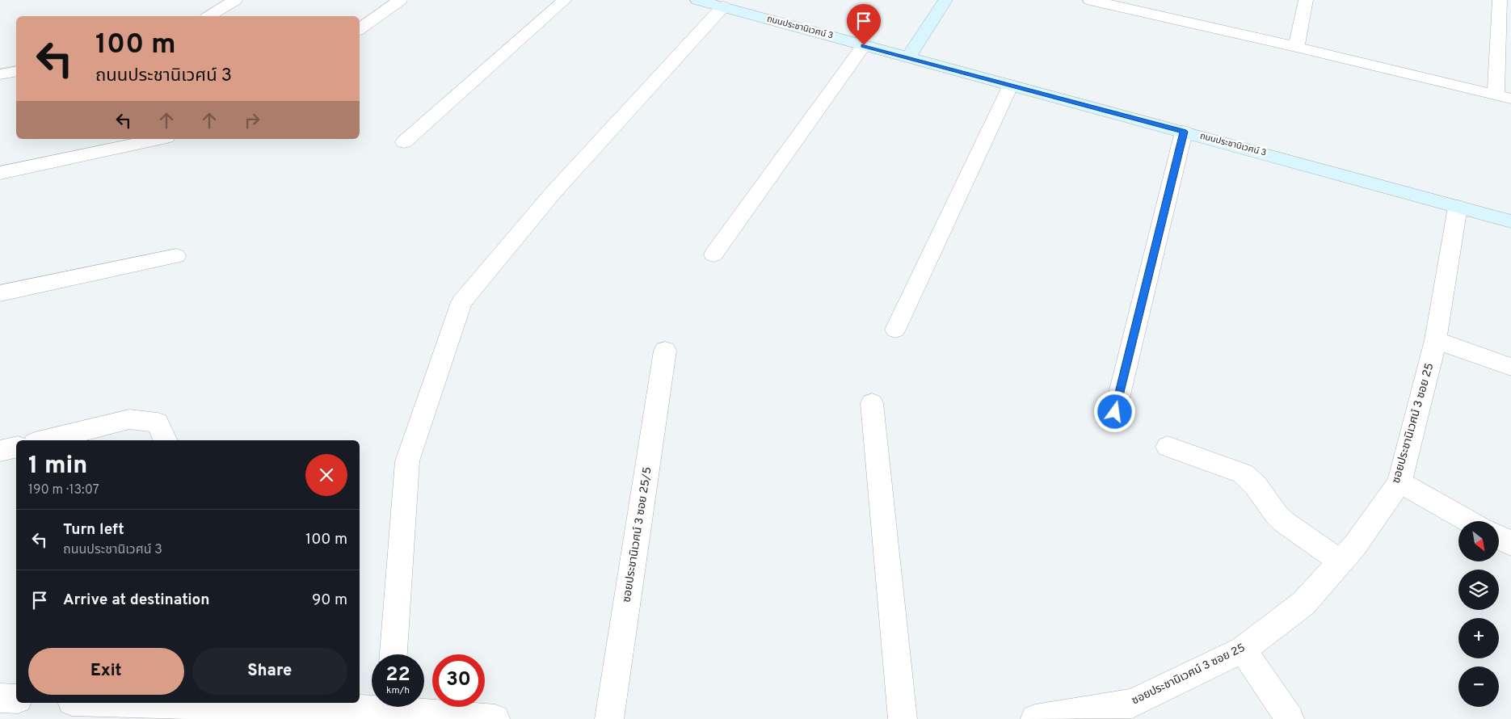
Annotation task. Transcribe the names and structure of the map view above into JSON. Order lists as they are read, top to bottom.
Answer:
{
  "streets": {
    "street": ["ถนนประชานิเวศน์ 3", "ซอยประชานิเวศน์ 3 ซอย 25", "ซอยประชานิเวศน์ 3 ซอย 25/5"]
  },
  "crossings": [
    ["ถนนประชานิเวศน์ 3", "ซอยประชานิเวศน์ 3 ซอย 25"]
  ],
  "north": "bottom right",
  "page": {
    "turn": ["100 m", "ถนนประชานิเวศน์ 3"],
    "heading": ["1 min", "190 m · 13:07"],
    "list": [
      {
        "name": "Turn left",
        "note": "ถนนประชานิเวศน์ 3",
        "value": "100 m"
      },
      {
        "name": "Arrive at destination",
        "value": "90 m"
      }
    ],
    "map_buttons": ["+", "−"],
    "buttons": ["Exit", "Share"],
    "speed": "22 km/h",
    "limit": "30"
  }
}
